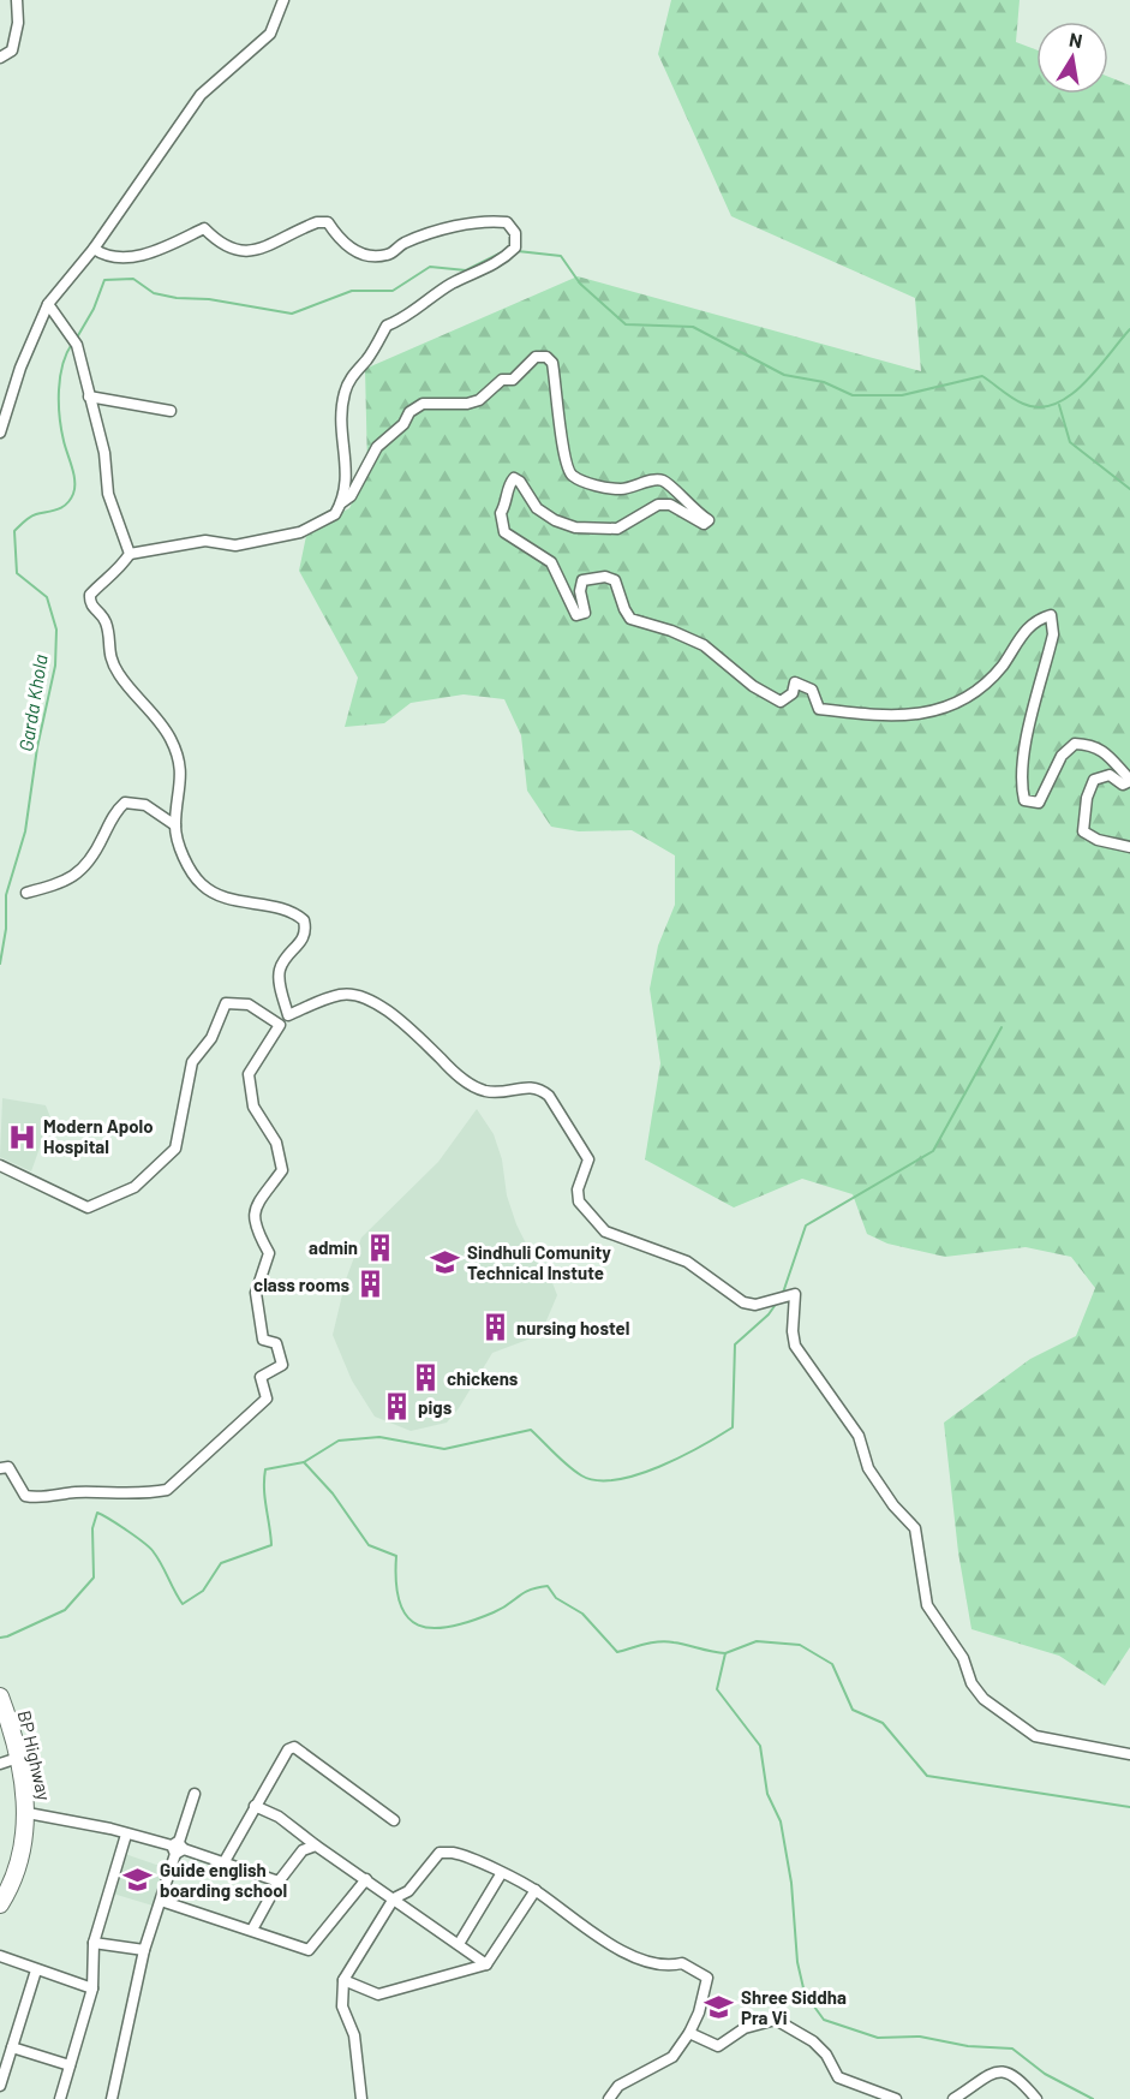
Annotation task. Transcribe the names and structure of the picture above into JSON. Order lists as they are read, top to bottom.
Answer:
{
  "streets": {
    "highway": ["BP Highway"]
  },
  "water": ["Garda Khola"],
  "places": {
    "hospital": ["Modern Apolo Hospital"],
    "building": [
      "admin",
      "class rooms",
      "nursing hostel",
      "chickens",
      "pigs"
    ],
    "school or university": ["Sindhuli Comunity Technical Instute", "Guide english boarding school", "Shree Siddha Pra Vi"]
  },
  "north": "top"
}
